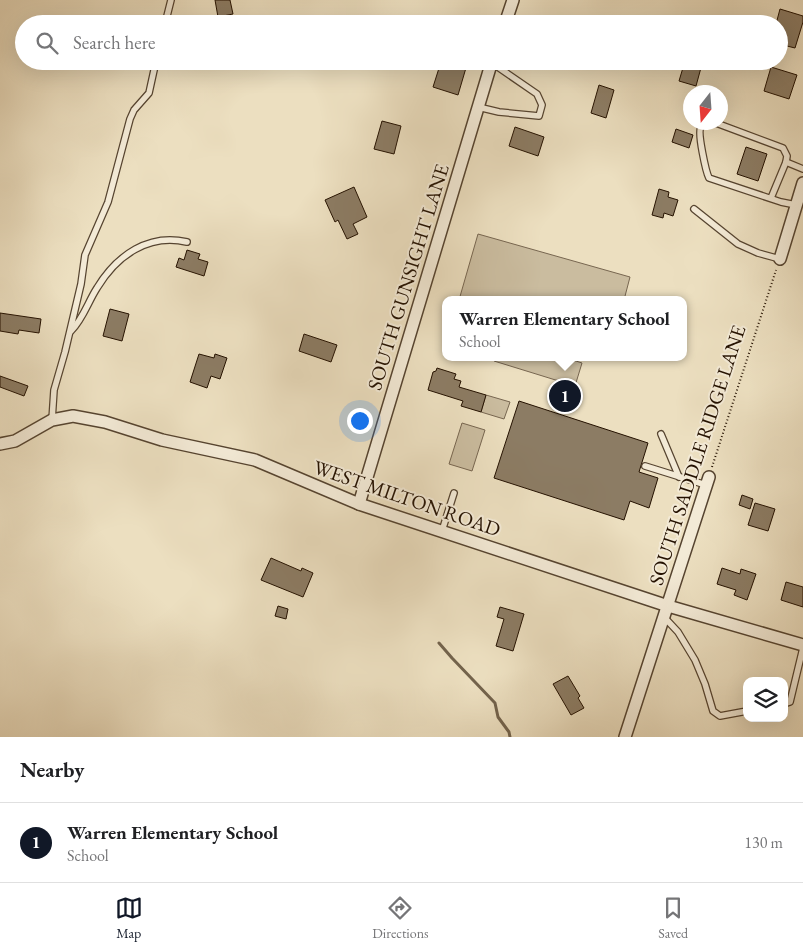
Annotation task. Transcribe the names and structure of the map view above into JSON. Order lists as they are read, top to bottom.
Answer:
{
  "streets": {
    "street": ["SOUTH GUNSIGHT LANE", "SOUTH SADDLE RIDGE LANE", "WEST MILTON ROAD"]
  },
  "crossings": [
    ["SOUTH GUNSIGHT LANE", "WEST MILTON ROAD"],
    ["SOUTH SADDLE RIDGE LANE", "WEST MILTON ROAD"]
  ],
  "north": "bottom",
  "page": {
    "search": "Search here",
    "popup": ["Warren Elementary School", "School"],
    "pins": "1",
    "heading": "Nearby",
    "list": [
      {
        "mark": "1",
        "name": "Warren Elementary School",
        "note": "School",
        "value": "130 m"
      }
    ],
    "nav": ["Map", "Directions", "Saved"]
  }
}
